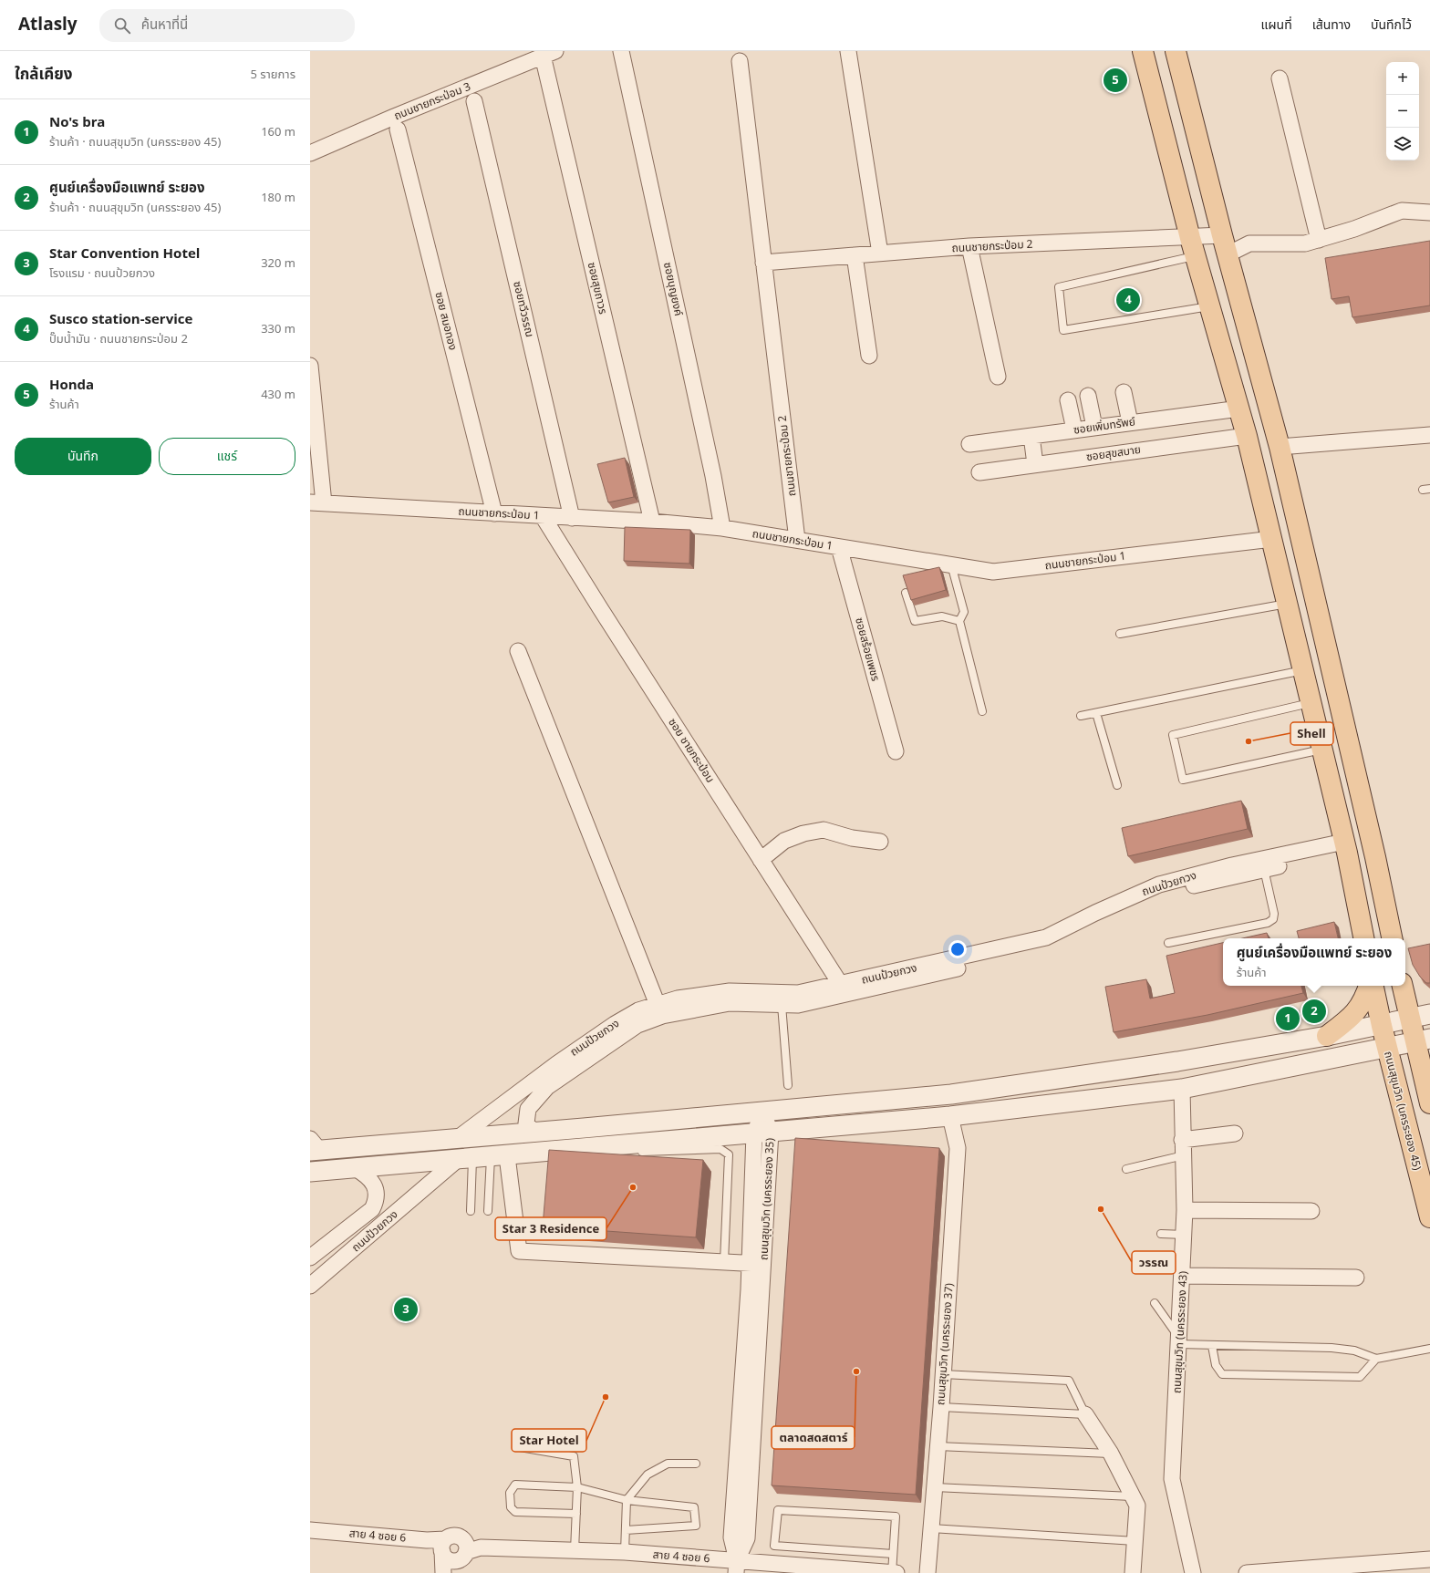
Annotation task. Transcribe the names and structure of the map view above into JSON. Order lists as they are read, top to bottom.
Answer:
{
  "streets": {
    "main road": ["ถนนสุขุมวิท (นครระยอง 45)"],
    "street": [
      "ถนนชายกระป่อม 3",
      "ถนนชายกระป่อม 2",
      "ซอยสุขถาวร",
      "ซอยบุญยงค์",
      "ซอยทวีวรรณ",
      "ซอย สมอทอง",
      "ซอยเพิ่มทรัพย์",
      "ซอยสุขสบาย",
      "ถนนชายกระป่อม 1",
      "ซอยสร้อยเพชร",
      "ซอย ชายกระป่อม",
      "ถนนป้วยกวง",
      "ถนนสุขุมวิท (นครระยอง 35)",
      "ถนนสุขุมวิท (นครระยอง 43)",
      "ถนนสุขุมวิท (นครระยอง 37)",
      "สาย 4 ซอย 6"
    ]
  },
  "crossings": [
    ["ถนนชายกระป่อม 3", "ซอยสุขถาวร"],
    ["ถนนชายกระป่อม 2", "ถนนชายกระป่อม 1"],
    ["ซอยสุขถาวร", "ถนนชายกระป่อม 1"],
    ["ซอยบุญยงค์", "ถนนชายกระป่อม 1"],
    ["ซอยทวีวรรณ", "ถนนชายกระป่อม 1"],
    ["ซอย สมอทอง", "ถนนชายกระป่อม 1"],
    ["ถนนชายกระป่อม 1", "ซอยสร้อยเพชร"],
    ["ถนนชายกระป่อม 1", "ซอย ชายกระป่อม"],
    ["ซอย ชายกระป่อม", "ถนนป้วยกวง"],
    ["ถนนสุขุมวิท (นครระยอง 35)", "สาย 4 ซอย 6"]
  ],
  "places": [
    "Shell",
    "Star 3 Residence",
    "วรรณ",
    "ตลาดสดสตาร์",
    "Star Hotel"
  ],
  "page": {
    "header": "Atlasly",
    "search": "ค้นหาที่นี่",
    "nav": ["แผนที่", "เส้นทาง", "บันทึกไว้"],
    "heading": ["ใกล้เคียง", "5 รายการ"],
    "map_buttons": ["+", "−"],
    "pins": [
      "5",
      "4",
      "2",
      "1",
      "3"
    ],
    "list": [
      {
        "mark": "1",
        "name": "No's bra",
        "note": "ร้านค้า · ถนนสุขุมวิท (นครระยอง 45)",
        "value": "160 m"
      },
      {
        "mark": "2",
        "name": "ศูนย์เครื่องมือแพทย์ ระยอง",
        "note": "ร้านค้า · ถนนสุขุมวิท (นครระยอง 45)",
        "value": "180 m"
      },
      {
        "mark": "3",
        "name": "Star Convention Hotel",
        "note": "โรงแรม · ถนนป้วยกวง",
        "value": "320 m"
      },
      {
        "mark": "4",
        "name": "Susco station-service",
        "note": "ปั๊มน้ำมัน · ถนนชายกระป่อม 2",
        "value": "330 m"
      },
      {
        "mark": "5",
        "name": "Honda",
        "note": "ร้านค้า",
        "value": "430 m"
      }
    ],
    "buttons": ["บันทึก", "แชร์"],
    "popup": ["ศูนย์เครื่องมือแพทย์ ระยอง", "ร้านค้า"]
  }
}
